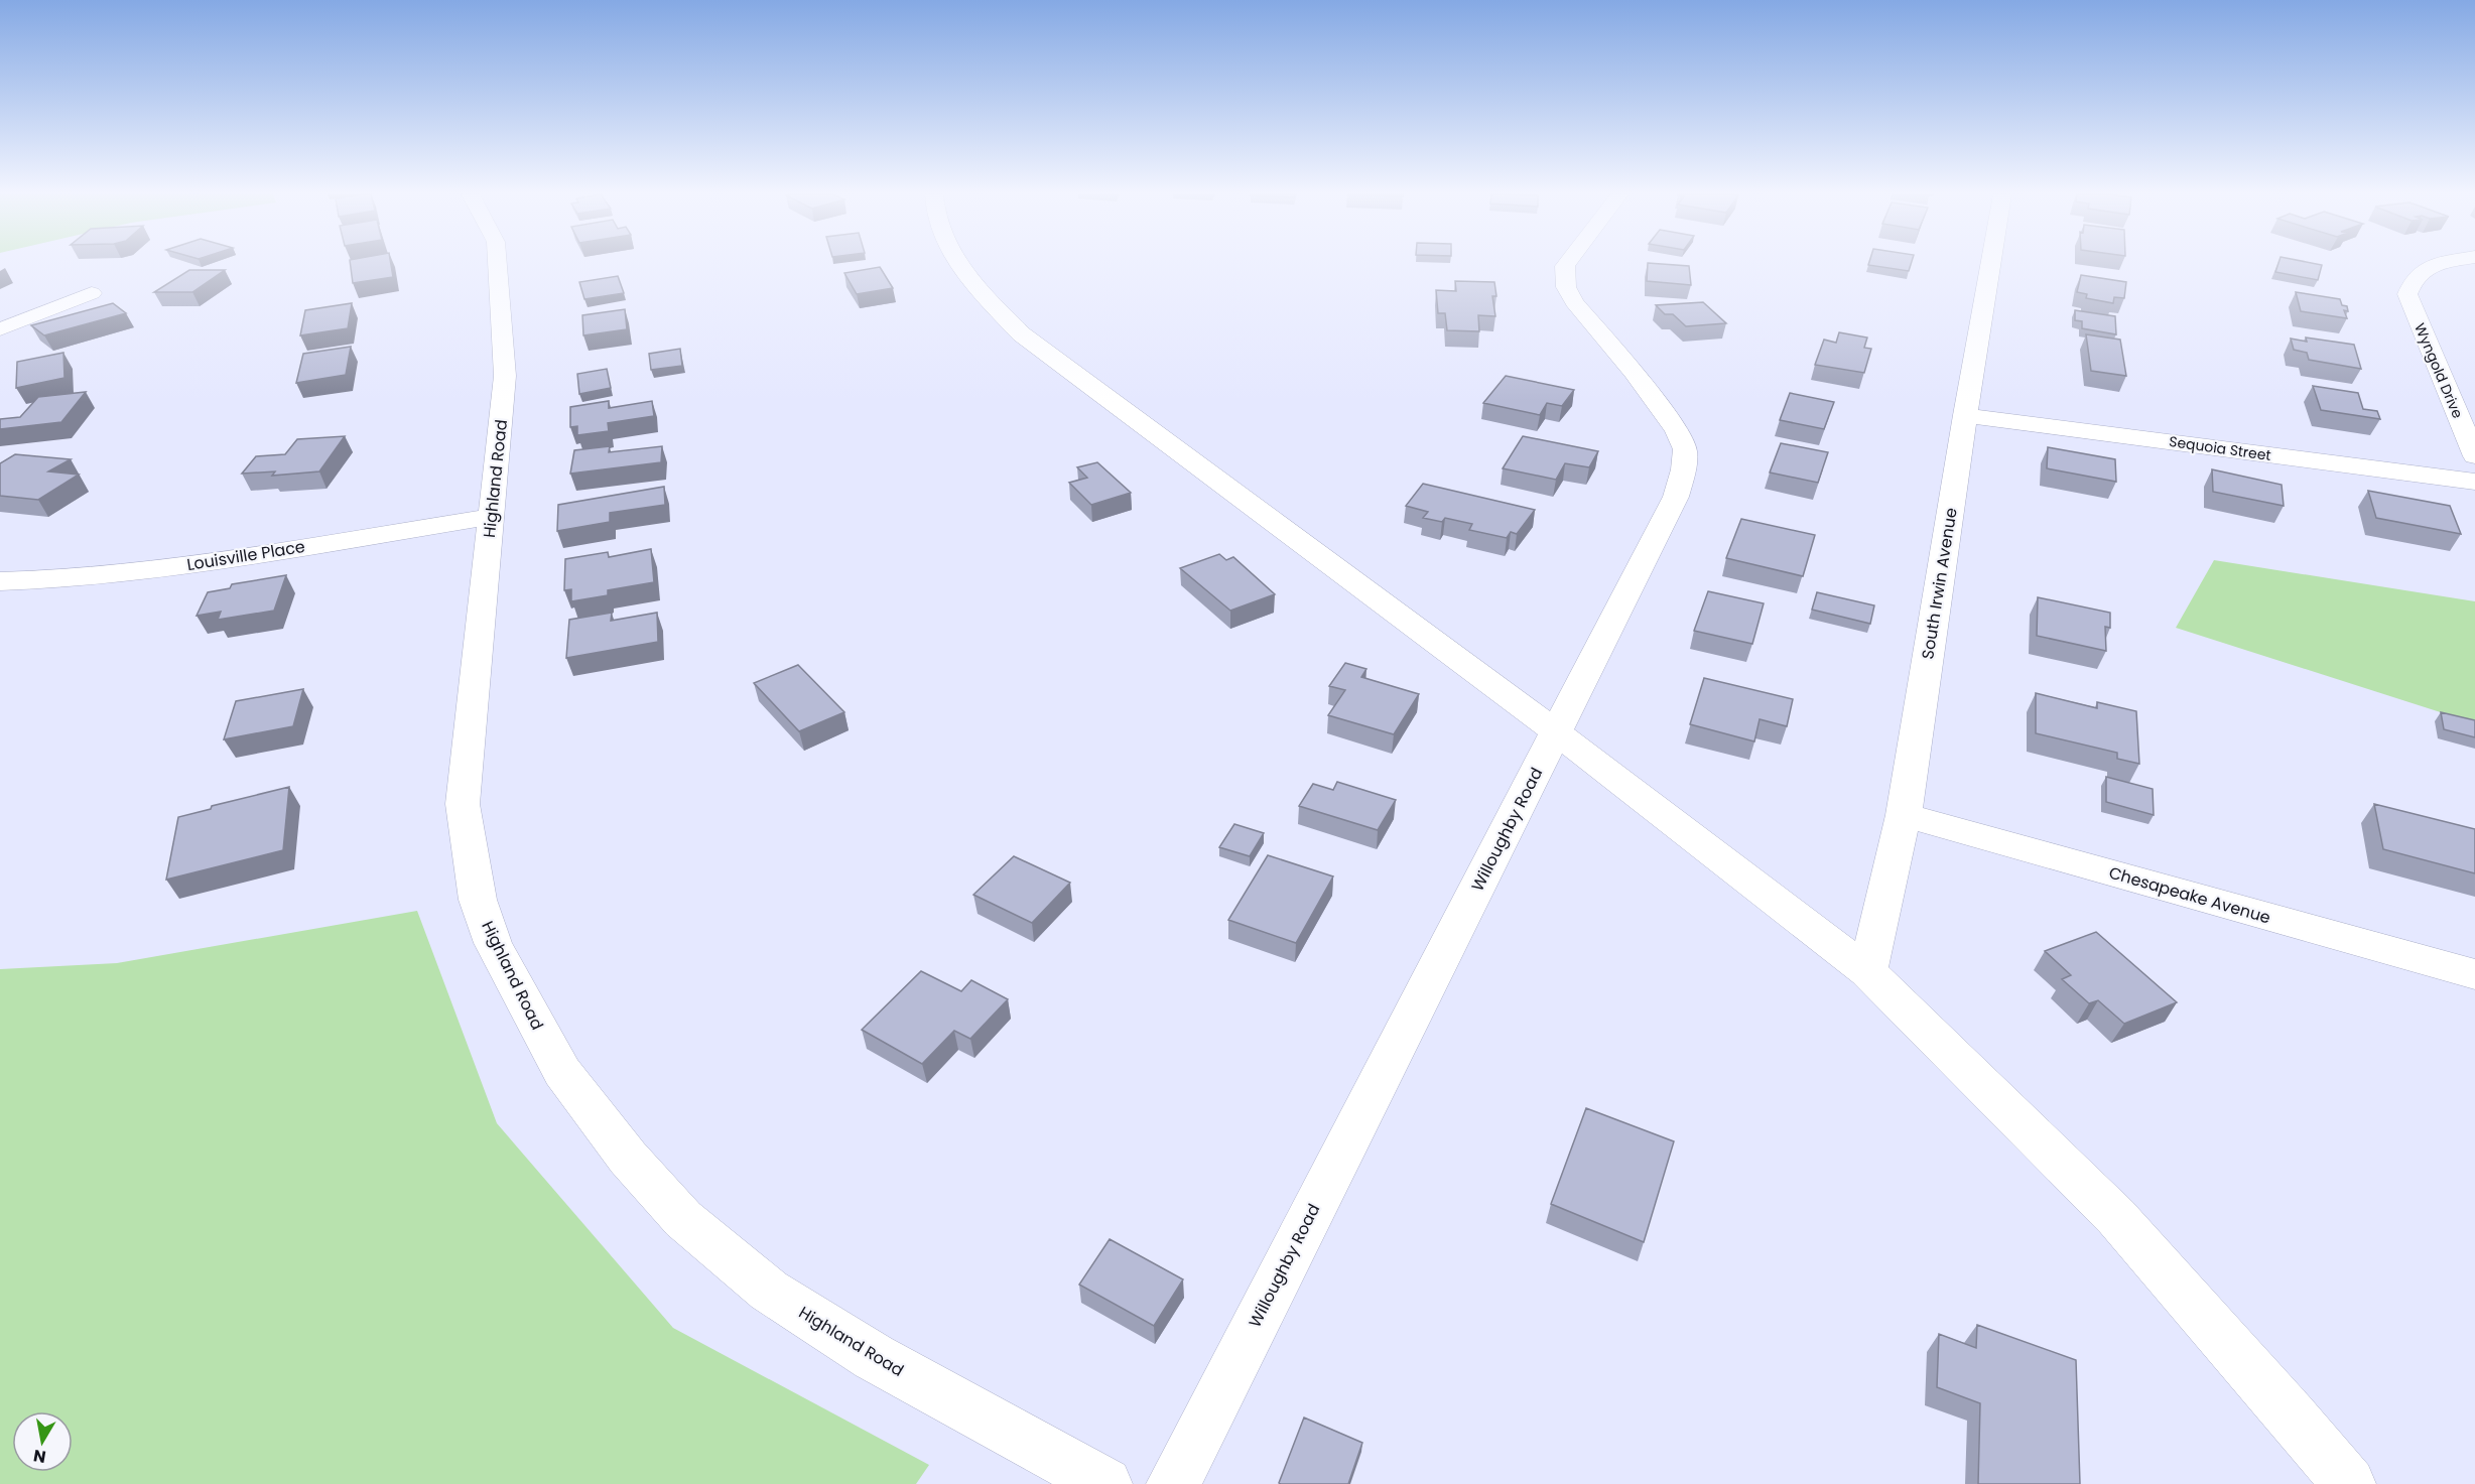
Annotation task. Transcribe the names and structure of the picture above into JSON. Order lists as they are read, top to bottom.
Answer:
{
  "streets": {
    "street": [
      "Wyngold Drive",
      "Sequoia Street",
      "Highland Road",
      "Louisville Place",
      "South Irwin Avenue",
      "Willoughby Road",
      "Chesapeake Avenue"
    ]
  },
  "crossings": [
    ["Sequoia Street", "South Irwin Avenue"],
    ["Highland Road", "Louisville Place"],
    ["South Irwin Avenue", "Chesapeake Avenue"]
  ],
  "north": "bottom"
}
